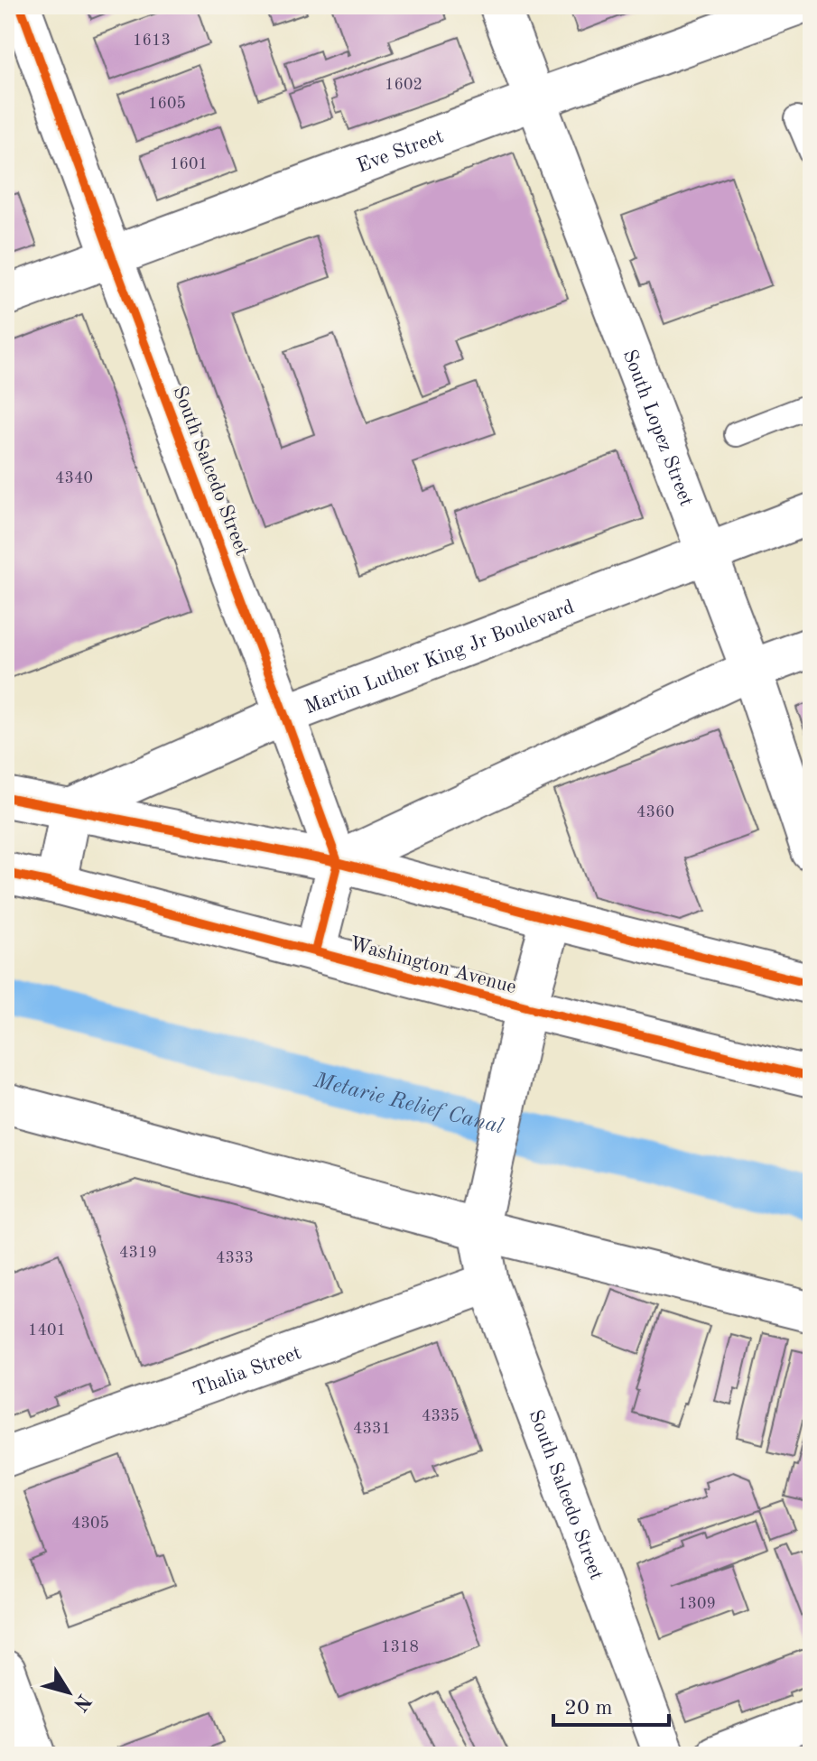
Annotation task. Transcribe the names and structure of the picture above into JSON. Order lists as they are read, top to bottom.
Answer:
{
  "streets": {
    "street": [
      "Eve Street",
      "South Lopez Street",
      "South Salcedo Street",
      "Martin Luther King Jr Boulevard",
      "Washington Avenue",
      "Thalia Street"
    ]
  },
  "crossings": [
    ["Eve Street", "South Lopez Street"],
    ["Eve Street", "South Salcedo Street"],
    ["South Lopez Street", "Martin Luther King Jr Boulevard"],
    ["South Salcedo Street", "Martin Luther King Jr Boulevard"],
    ["South Salcedo Street", "Thalia Street"]
  ],
  "water": ["Metarie Relief Canal"],
  "house_numbers": [
    "1613",
    "1602",
    "1605",
    "1601",
    "4340",
    "4360",
    "4319",
    "4333",
    "1401",
    "4335",
    "4331",
    "4305",
    "1309",
    "1318"
  ],
  "scale_bar": "20 m",
  "north": "bottom right"
}
